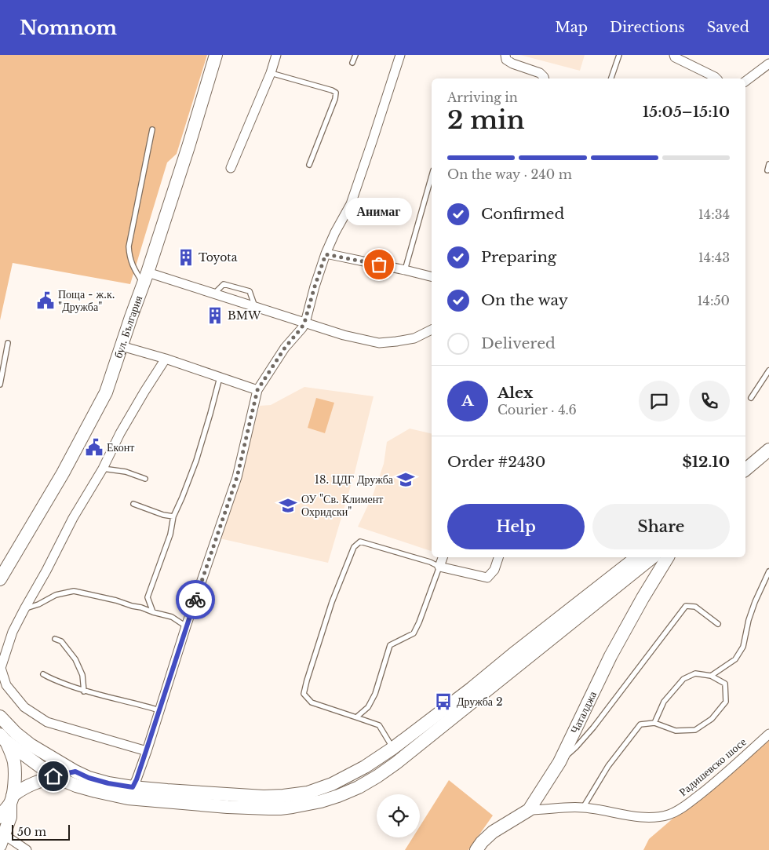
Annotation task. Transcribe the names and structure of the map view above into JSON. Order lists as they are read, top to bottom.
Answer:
{
  "streets": {
    "street": ["бул. България", "Чаталджа", "Радишевско шосе"]
  },
  "crossings": [
    ["Чаталджа", "Радишевско шосе"]
  ],
  "places": {
    "building": ["Toyota", "BMW"],
    "other": ["Анимаг"],
    "public building": ["Поща - ж.к. \"Дружба\"", "Еконт"],
    "school or university": ["18. ЦДГ Дружба", "ОУ \"Св. Климент Охридски\""],
    "bus stop": ["Дружба 2"]
  },
  "scale_bar": "50 m",
  "page": {
    "header": "Nomnom",
    "nav": ["Map", "Directions", "Saved"],
    "heading": ["2 min", "Arriving in", "15:05–15:10"],
    "panel": [
      "Alex",
      "Courier · 4.6",
      "Order #2430",
      "$12.10"
    ],
    "bar": "On the way · 240 m",
    "list": [
      ["Confirmed", "14:34"],
      ["Preparing", "14:43"],
      ["On the way", "14:50"],
      "Delivered"
    ],
    "bubble": "Анимаг",
    "round": "A",
    "buttons": ["Help", "Share"],
    "scale": "50 m"
  }
}
